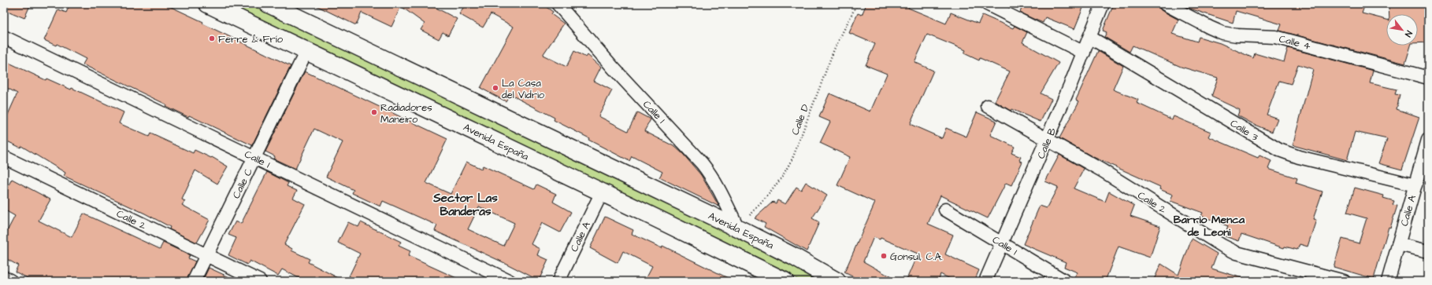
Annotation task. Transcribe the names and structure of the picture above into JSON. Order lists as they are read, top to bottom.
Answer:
{
  "streets": {
    "main road": ["Avenida España"],
    "street": [
      "Calle 4",
      "Calle 1",
      "Calle 3",
      "Calle B",
      "Calle C",
      "Calle 2",
      "Calle A"
    ],
    "path": ["Calle D"]
  },
  "crossings": [
    ["Calle 1", "Calle D"],
    ["Calle 1", "Avenida España"],
    ["Calle 1", "Calle B"],
    ["Calle 1", "Calle C"],
    ["Calle D", "Avenida España"],
    ["Calle 3", "Calle B"],
    ["Calle 3", "Calle A"],
    ["Avenida España", "Calle C"],
    ["Avenida España", "Calle A"],
    ["Calle B", "Calle 2"],
    ["Calle C", "Calle 2"]
  ],
  "districts": ["Sector Las Banderas", "Barrio Menca de Leoni"],
  "places": [
    "Ferre & Frío",
    "La Casa del Vidrio",
    "Radiadores Maneiro",
    "Gonsul, C.A."
  ],
  "north": "bottom right"
}
